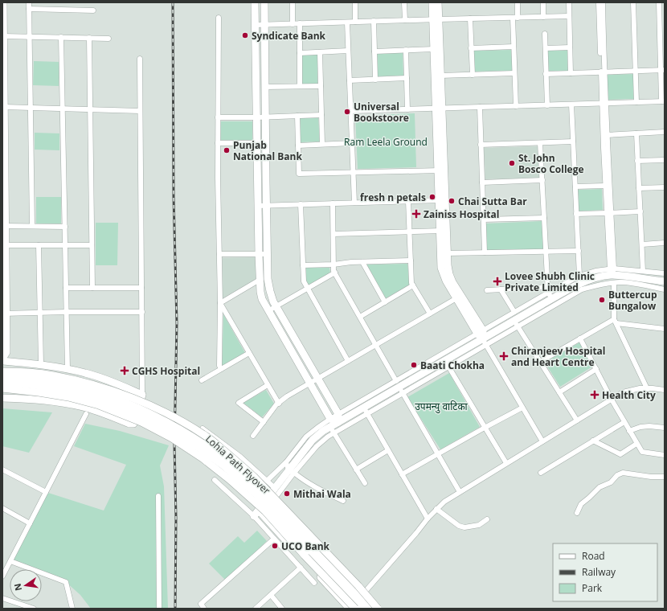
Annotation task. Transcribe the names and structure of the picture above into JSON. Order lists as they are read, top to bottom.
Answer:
{
  "streets": {
    "street": ["Lohia Path Flyover"]
  },
  "parks": ["Ram Leela Ground", "उपमन्यु वाटिका"],
  "places": {
    "other": [
      "Syndicate Bank",
      "Universal Bookstoore",
      "Punjab National Bank",
      "St. John Bosco College",
      "fresh n petals",
      "Chai Sutta Bar",
      "Buttercup Bungalow",
      "Baati Chokha",
      "Mithai Wala",
      "UCO Bank"
    ],
    "health": [
      "Zainiss Hospital",
      "Lovee Shubh Clinic Private Limited",
      "Chiranjeev Hospital and Heart Centre",
      "CGHS Hospital",
      "Health City"
    ]
  },
  "legend": ["Road", "Railway", "Park"],
  "north": "left"
}
